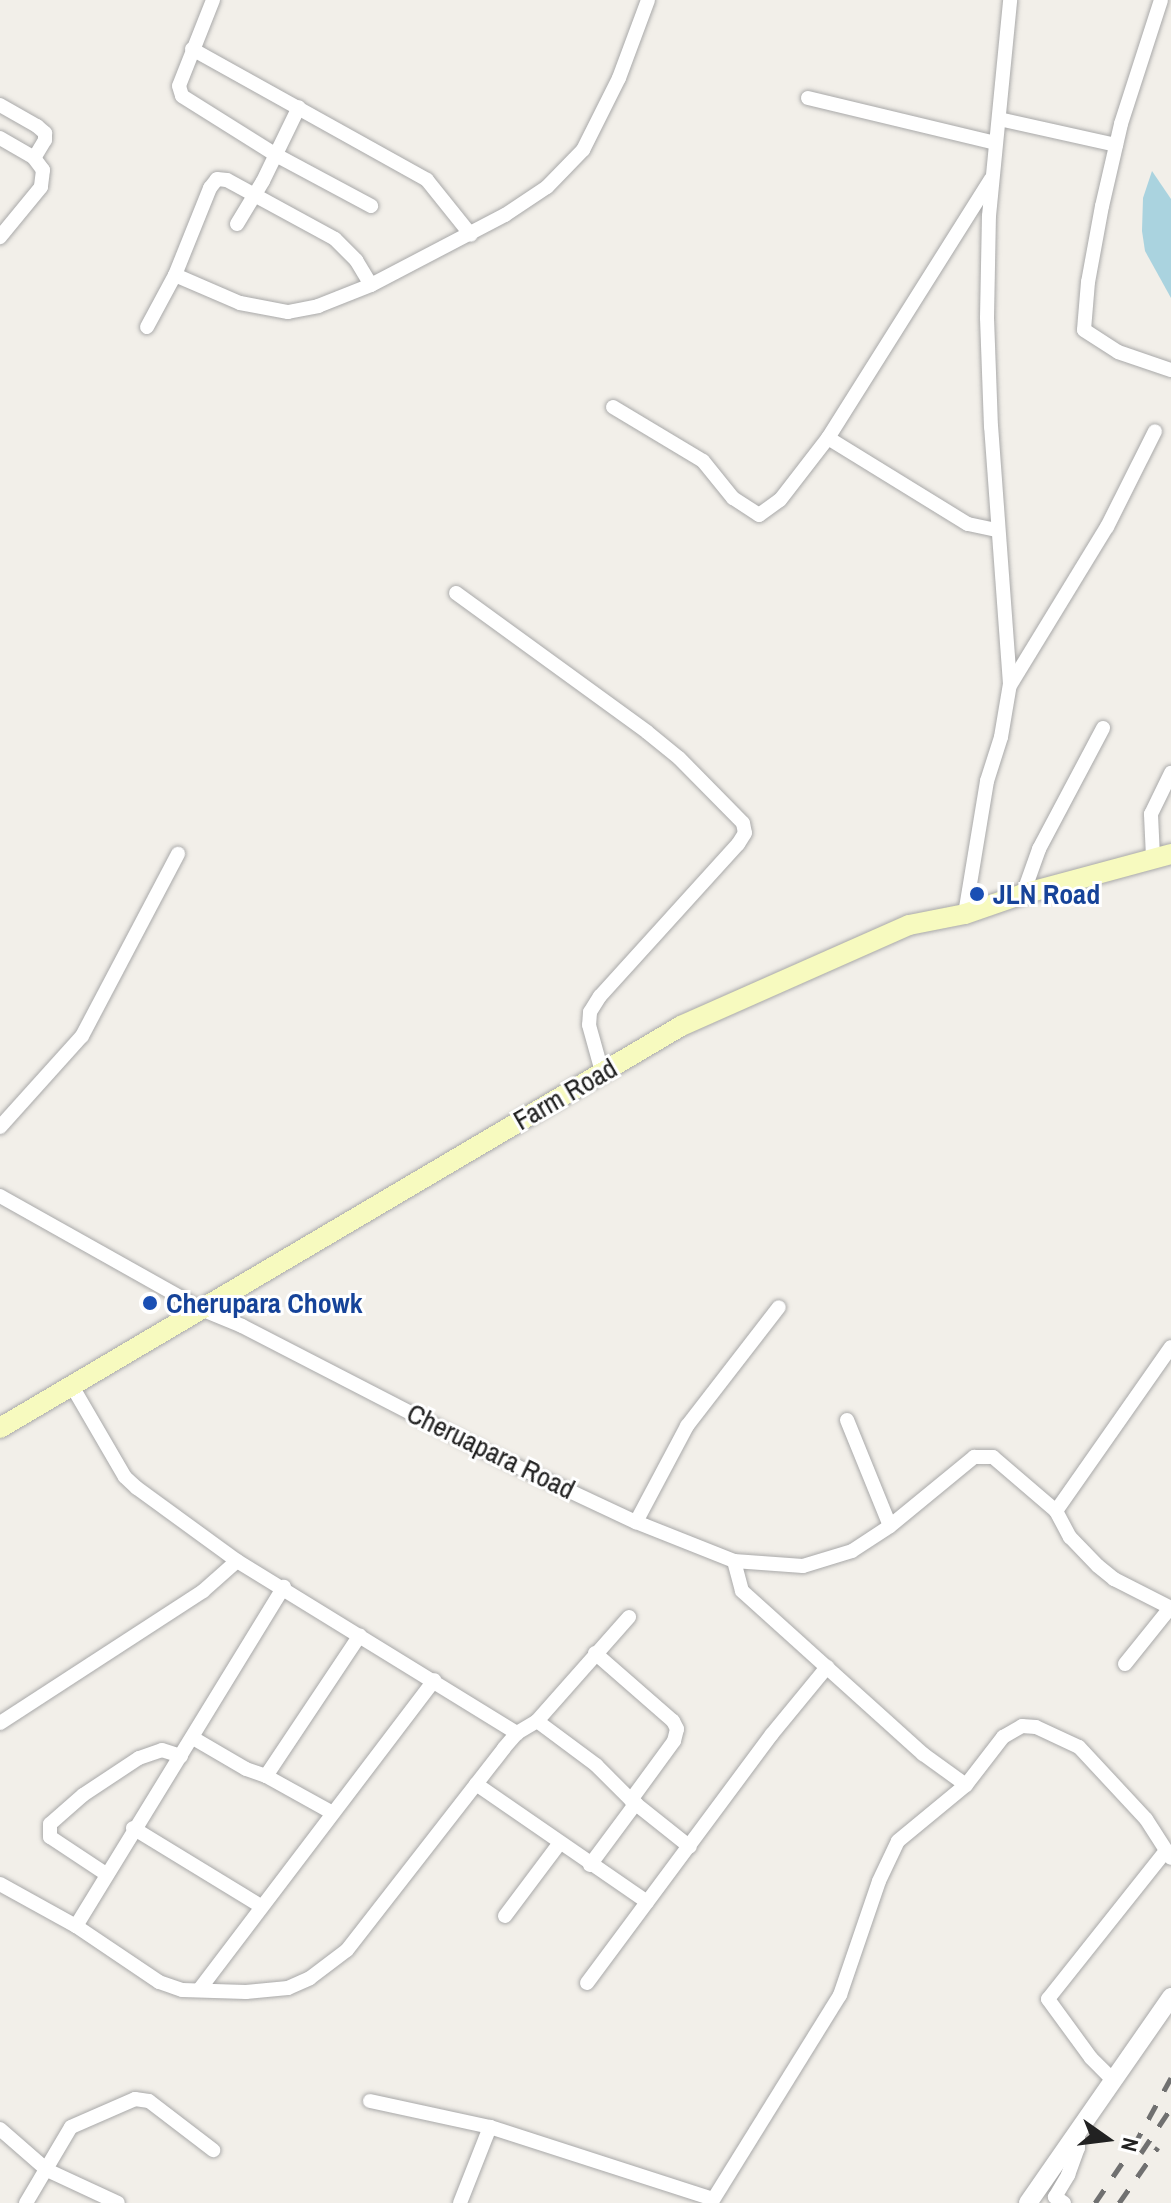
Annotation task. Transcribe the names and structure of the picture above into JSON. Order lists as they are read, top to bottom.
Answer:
{
  "streets": {
    "main road": ["Farm Road"],
    "street": ["Cheruapara Road"]
  },
  "crossings": [
    ["Farm Road", "Cheruapara Road"]
  ],
  "places": ["JLN Road", "Cherupara Chowk"],
  "north": "right"
}
